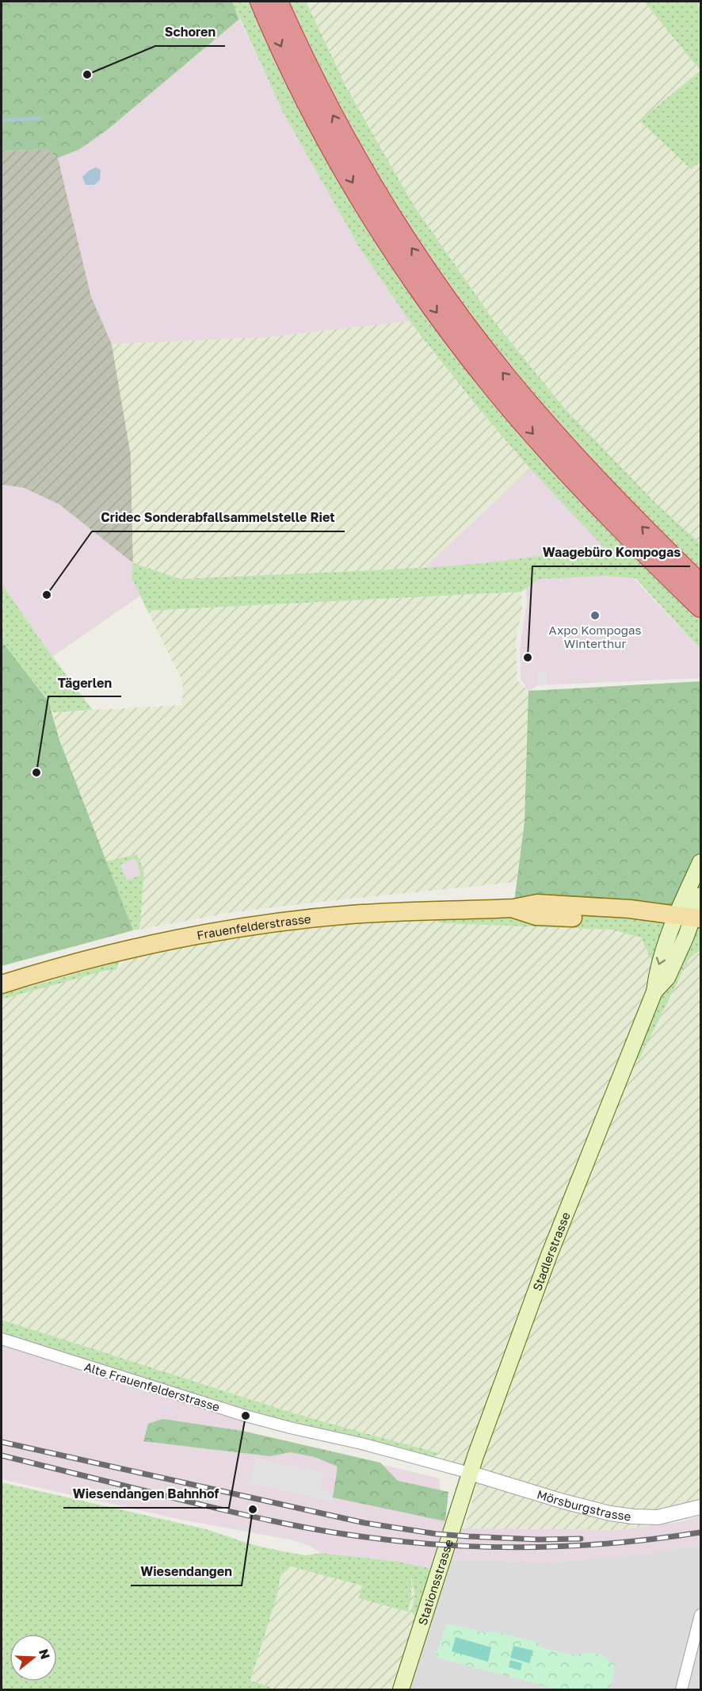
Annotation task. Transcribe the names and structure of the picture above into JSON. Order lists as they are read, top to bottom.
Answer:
{
  "streets": {
    "main road": ["Frauenfelderstrasse", "Stadlerstrasse", "Stationsstrasse"],
    "street": ["Alte Frauenfelderstrasse", "Mörsburgstrasse"]
  },
  "crossings": [
    ["Frauenfelderstrasse", "Stadlerstrasse"],
    ["Stadlerstrasse", "Alte Frauenfelderstrasse"],
    ["Stadlerstrasse", "Mörsburgstrasse"],
    ["Stadlerstrasse", "Stationsstrasse"],
    ["Alte Frauenfelderstrasse", "Mörsburgstrasse"],
    ["Alte Frauenfelderstrasse", "Stationsstrasse"],
    ["Mörsburgstrasse", "Stationsstrasse"]
  ],
  "places": [
    "Schoren",
    "Cridec Sonderabfallsammelstelle Riet",
    "Axpo Kompogas Winterthur",
    "Waagebüro Kompogas",
    "Tägerlen",
    "Wiesendangen Bahnhof",
    "Wiesendangen"
  ],
  "north": "right"
}
